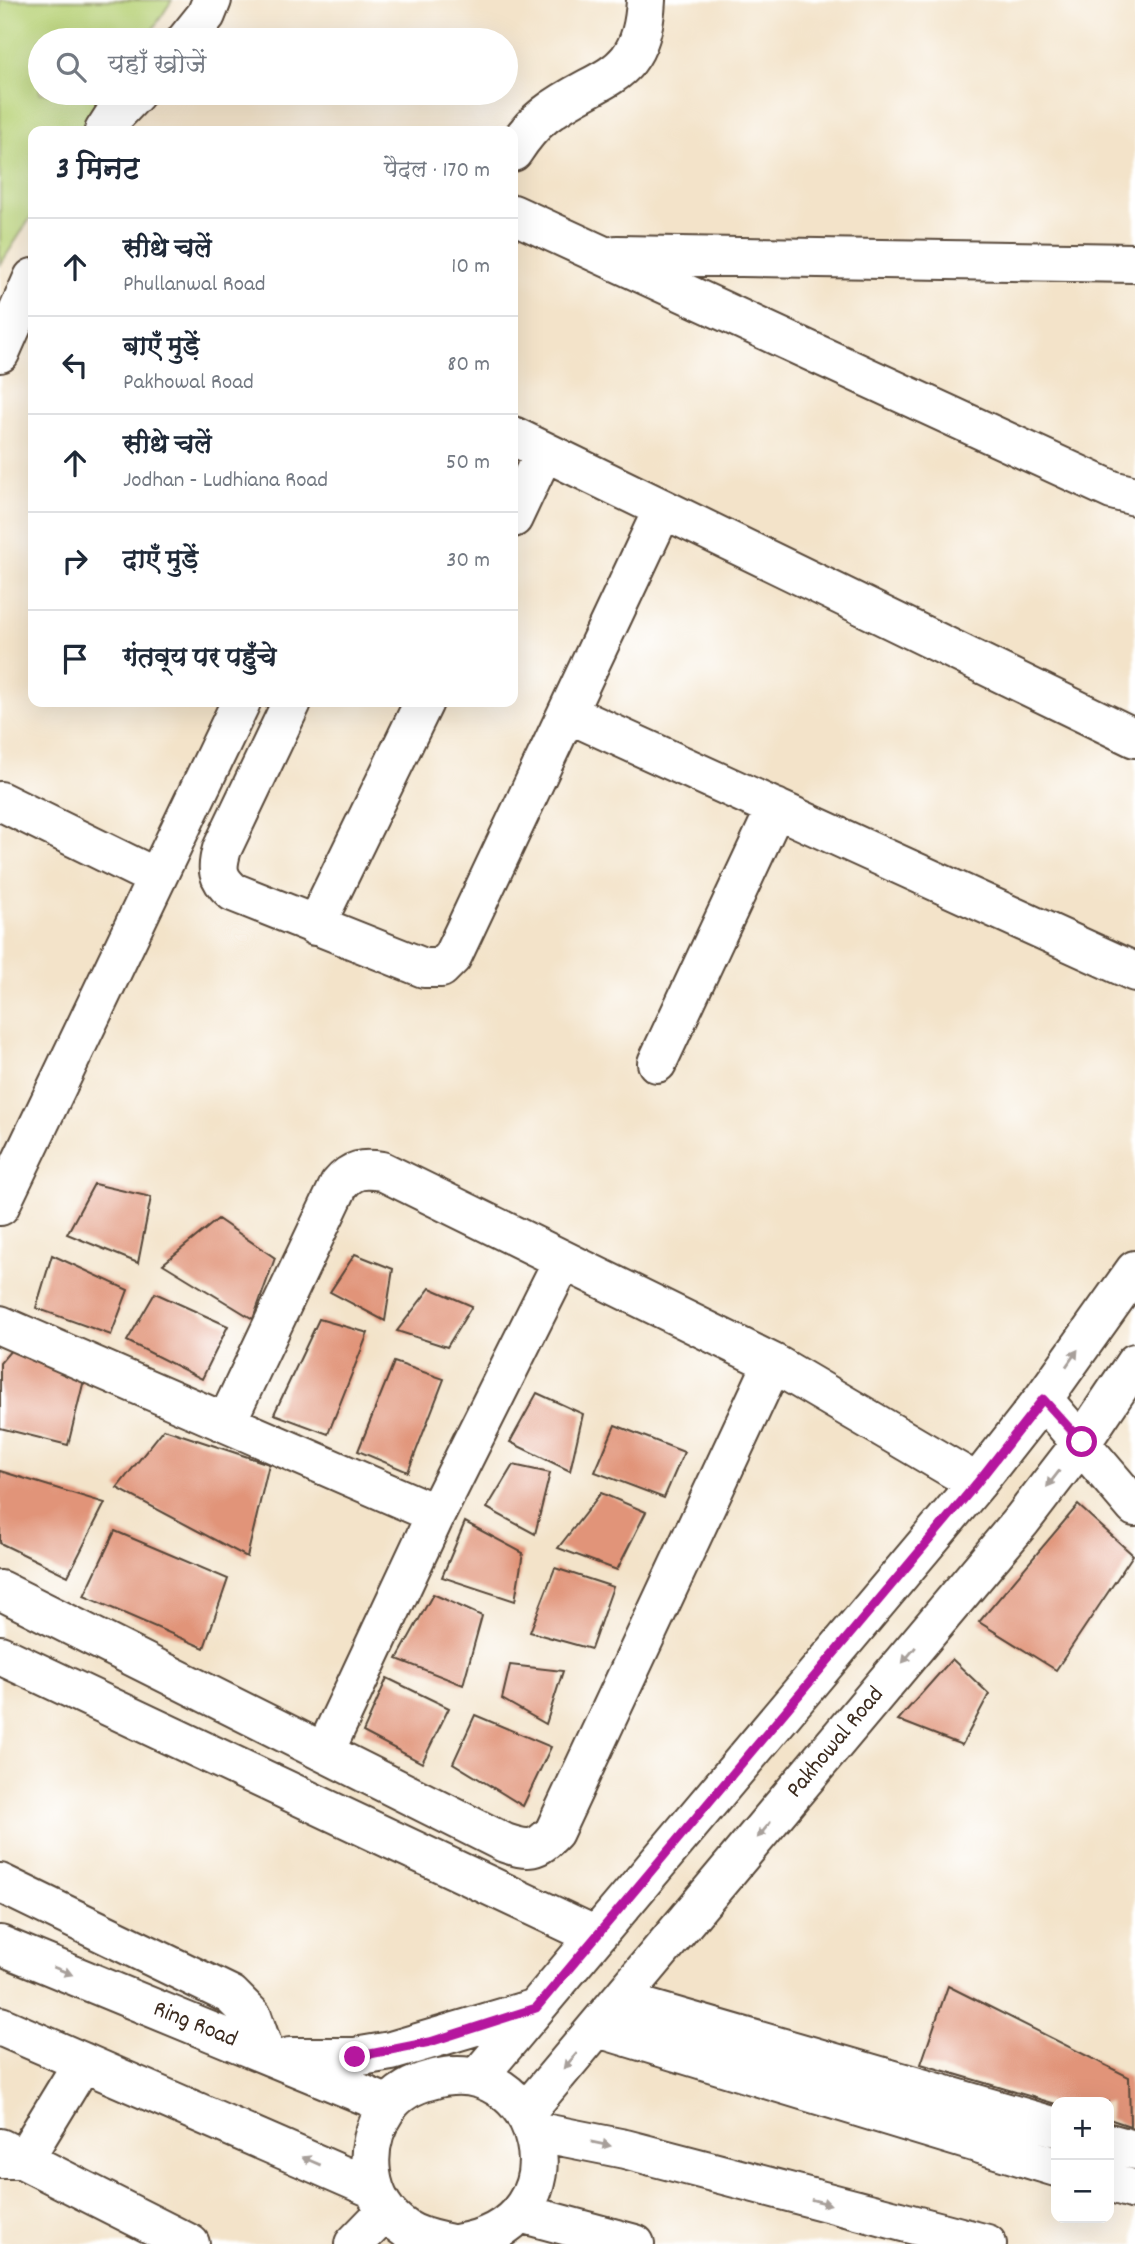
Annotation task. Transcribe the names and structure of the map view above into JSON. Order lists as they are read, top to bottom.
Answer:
{
  "streets": {
    "street": ["Pakhowal Road", "Ring Road"]
  },
  "crossings": [
    ["Pakhowal Road", "Ring Road"]
  ],
  "page": {
    "search": "यहाँ खोजें",
    "heading": ["3 मिनट", "पैदल · 170 m"],
    "list": [
      ["सीधे चलें", "Phullanwal Road", "10 m"],
      ["बाएँ मुड़ें", "Pakhowal Road", "80 m"],
      ["सीधे चलें", "Jodhan - Ludhiana Road", "50 m"],
      ["दाएँ मुड़ें", "30 m"],
      "गंतव्य पर पहुँचे"
    ],
    "map_buttons": ["+", "−"]
  }
}
